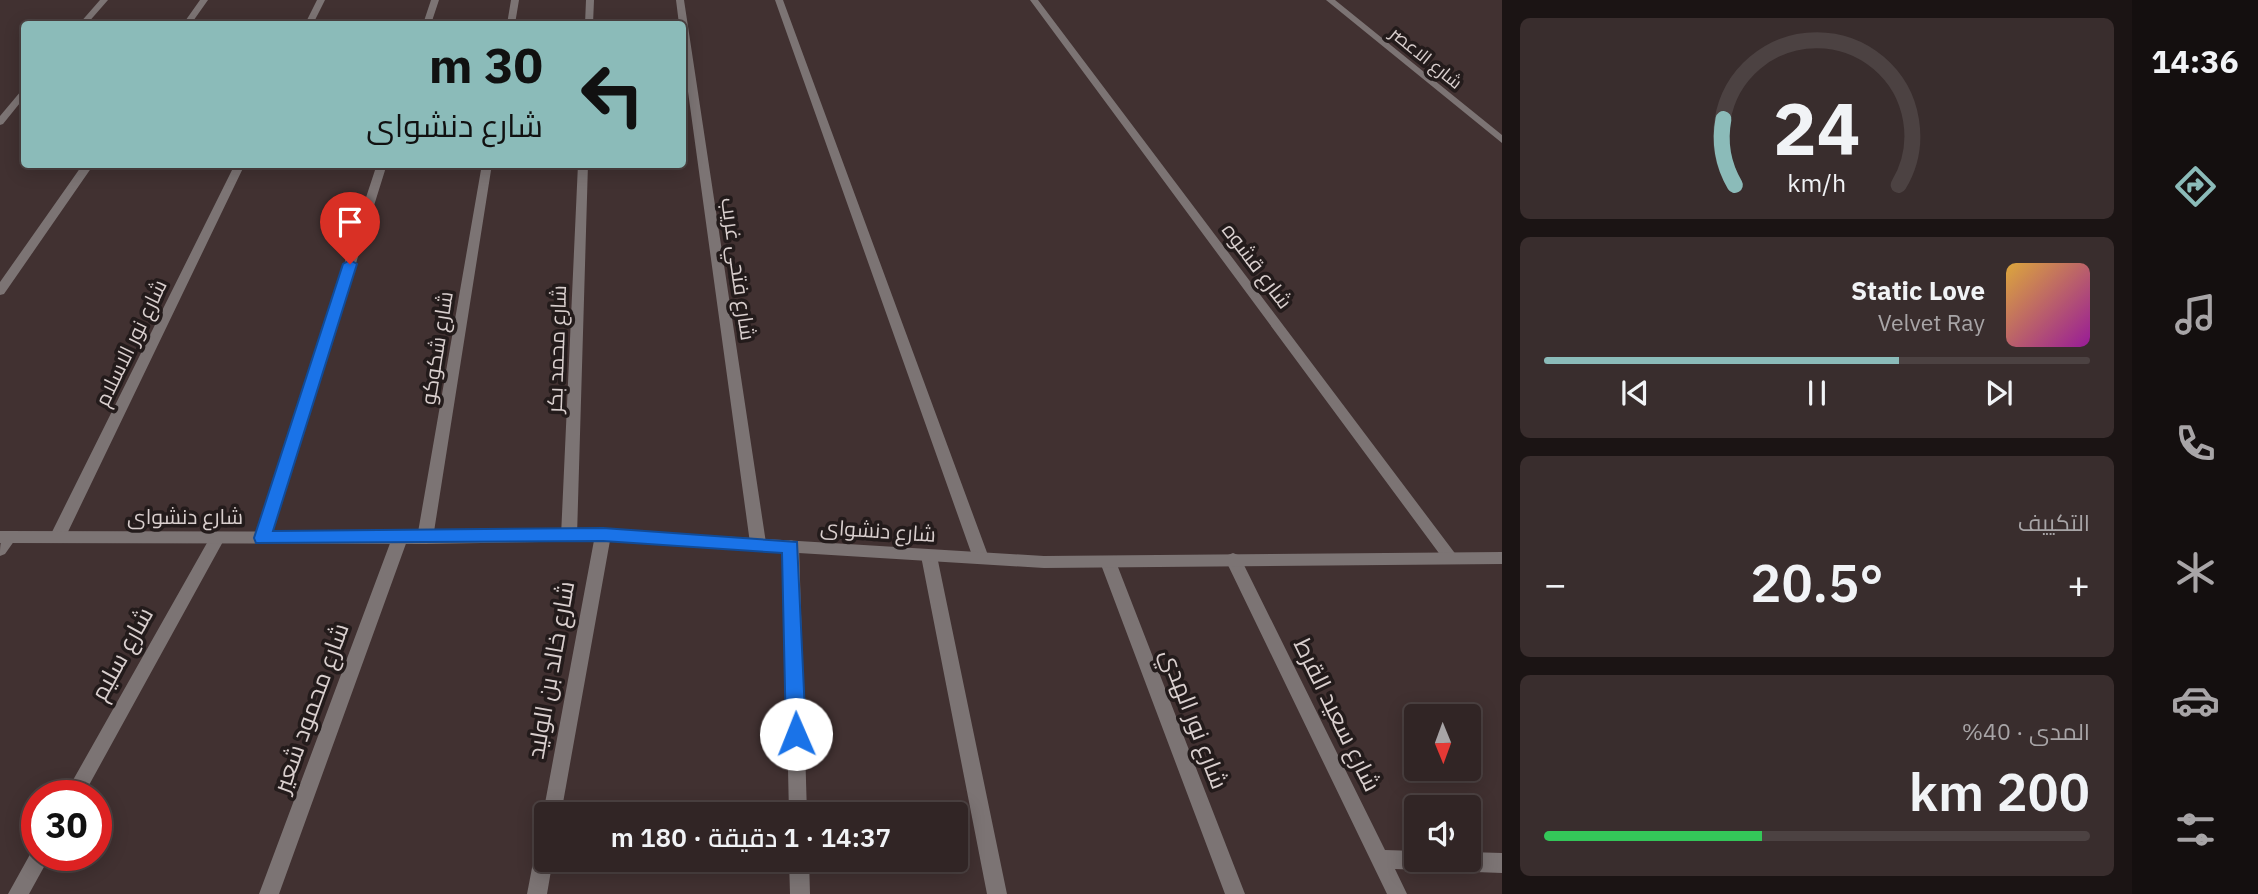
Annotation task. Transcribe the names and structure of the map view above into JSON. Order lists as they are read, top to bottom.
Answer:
{
  "streets": {
    "street": [
      "شارع الاعصر",
      "شارع قشوه",
      "شارع فتحي غريب",
      "شارع نور الاسلام",
      "شارع شكوكو",
      "شارع محمد بكر",
      "شارع دنشواى",
      "شارع سليم",
      "شارع خالد بن الوليد",
      "شارع محمود شعير",
      "شارع سعيد القرط",
      "شارع نور الهدي"
    ]
  },
  "crossings": [
    ["شارع قشوه", "شارع دنشواى"],
    ["شارع فتحي غريب", "شارع دنشواى"],
    ["شارع نور الاسلام", "شارع دنشواى"],
    ["شارع شكوكو", "شارع دنشواى"],
    ["شارع محمد بكر", "شارع دنشواى"],
    ["شارع دنشواى", "شارع سليم"],
    ["شارع دنشواى", "شارع خالد بن الوليد"],
    ["شارع دنشواى", "شارع محمود شعير"],
    ["شارع دنشواى", "شارع سعيد القرط"],
    ["شارع دنشواى", "شارع نور الهدي"]
  ],
  "north": "bottom",
  "page": {
    "tabs": "14:36",
    "turn": ["30 m", "شارع دنشواى"],
    "song": ["Static Love", "Velvet Ray"],
    "tile": [
      "التكييف",
      ["المدى · 40%", "200 km"]
    ],
    "heat": ["−", "20.5°", "+"],
    "limit": "30",
    "trip": "14:37 · 1 دقيقة · 180 m",
    "gauge": ["24", "km/h"]
  }
}
